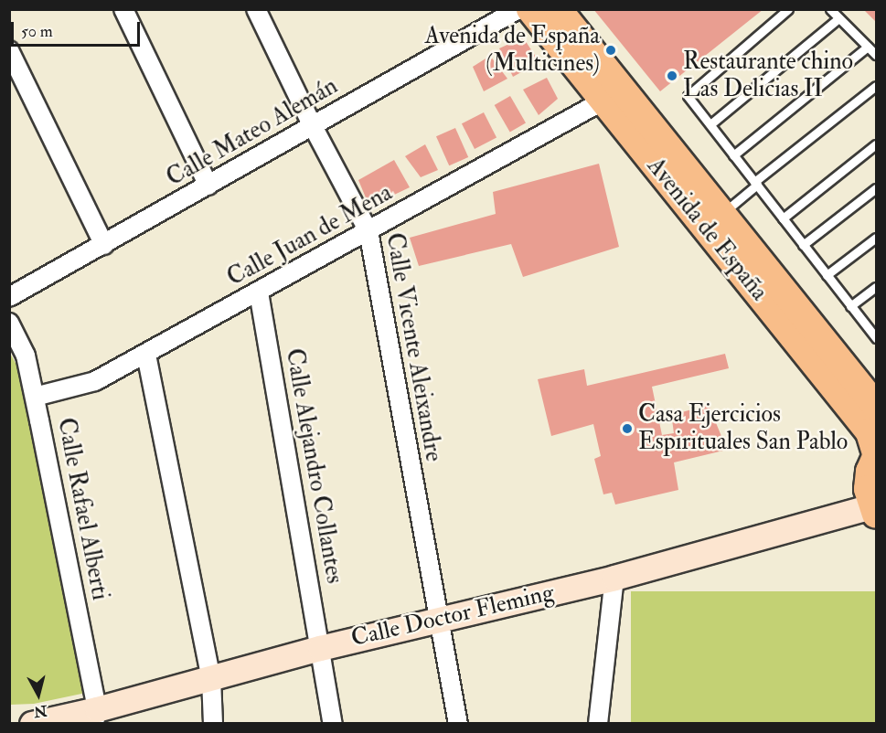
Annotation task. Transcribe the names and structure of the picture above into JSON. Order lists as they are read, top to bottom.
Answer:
{
  "streets": {
    "main road": ["Avenida de España", "Calle Doctor Fleming"],
    "street": [
      "Calle Mateo Alemán",
      "Calle Juan de Mena",
      "Calle Vicente Aleixandre",
      "Calle Alejandro Collantes",
      "Calle Rafael Alberti"
    ]
  },
  "crossings": [
    ["Calle Mateo Alemán", "Calle Vicente Aleixandre"],
    ["Avenida de España", "Calle Juan de Mena"],
    ["Calle Juan de Mena", "Calle Vicente Aleixandre"],
    ["Calle Juan de Mena", "Calle Alejandro Collantes"],
    ["Calle Juan de Mena", "Calle Rafael Alberti"],
    ["Calle Vicente Aleixandre", "Calle Doctor Fleming"],
    ["Calle Alejandro Collantes", "Calle Doctor Fleming"],
    ["Calle Rafael Alberti", "Calle Doctor Fleming"]
  ],
  "places": ["Avenida de España (Multicines)", "Restaurante chino Las Delicias II", "Casa Ejercicios Espirituales San Pablo"],
  "scale_bar": "50 m",
  "north": "bottom"
}
